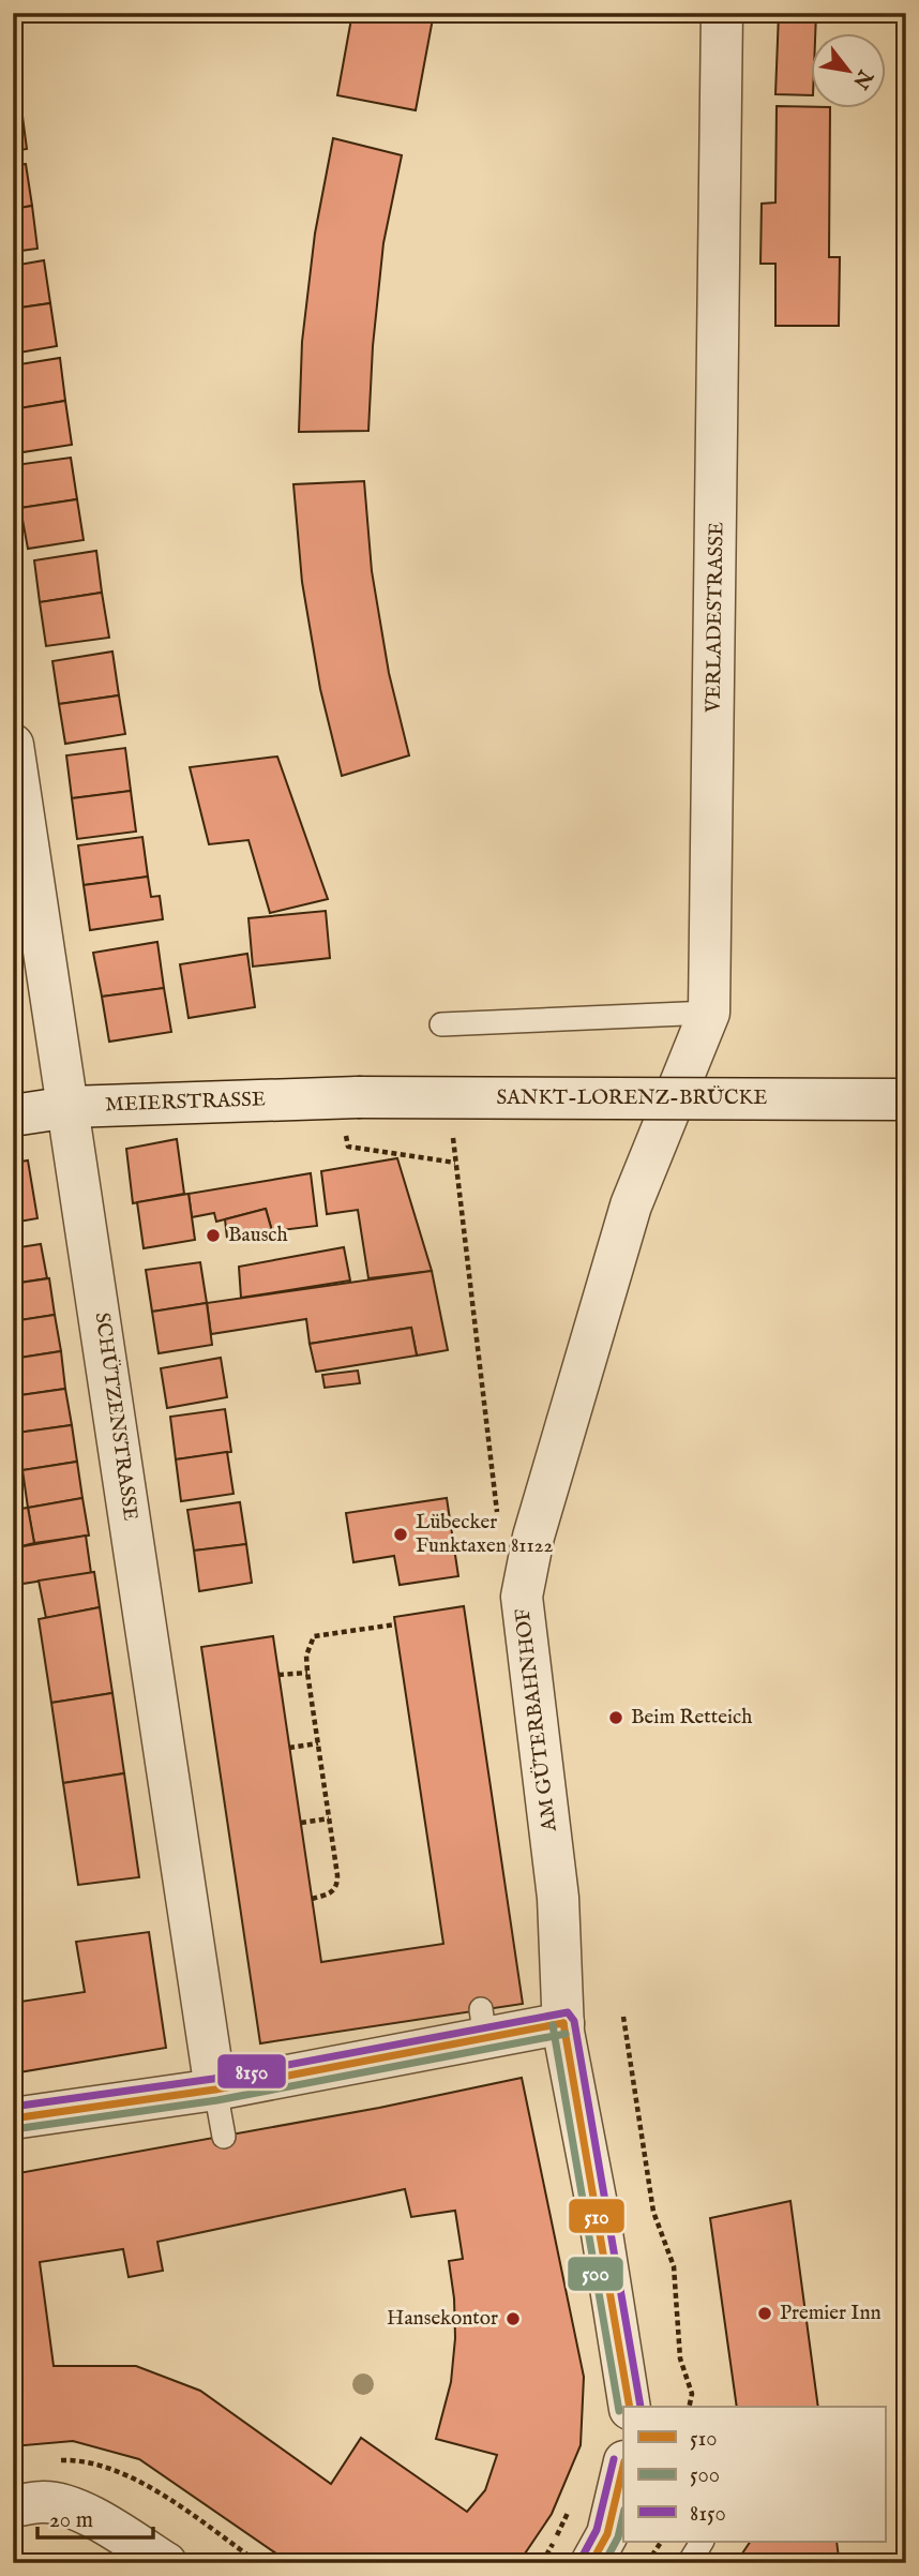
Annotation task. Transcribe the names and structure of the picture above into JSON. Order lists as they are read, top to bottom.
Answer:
{
  "streets": {
    "street": [
      "VERLADESTRASSE",
      "SANKT-LORENZ-BRÜCKE",
      "MEIERSTRASSE",
      "SCHÜTZENSTRASSE",
      "AM GÜTERBAHNHOF"
    ]
  },
  "crossings": [
    ["VERLADESTRASSE", "AM GÜTERBAHNHOF"],
    ["SANKT-LORENZ-BRÜCKE", "MEIERSTRASSE"],
    ["MEIERSTRASSE", "SCHÜTZENSTRASSE"]
  ],
  "places": [
    "Bausch",
    "Lübecker Funktaxen 81122",
    "Beim Retteich",
    "Premier Inn",
    "Hansekontor"
  ],
  "lines": ["transit line 8150", "transit line 510", "transit line 500"],
  "legend": ["510", "500", "8150"],
  "scale_bar": "20 m",
  "north": "bottom right"
}
